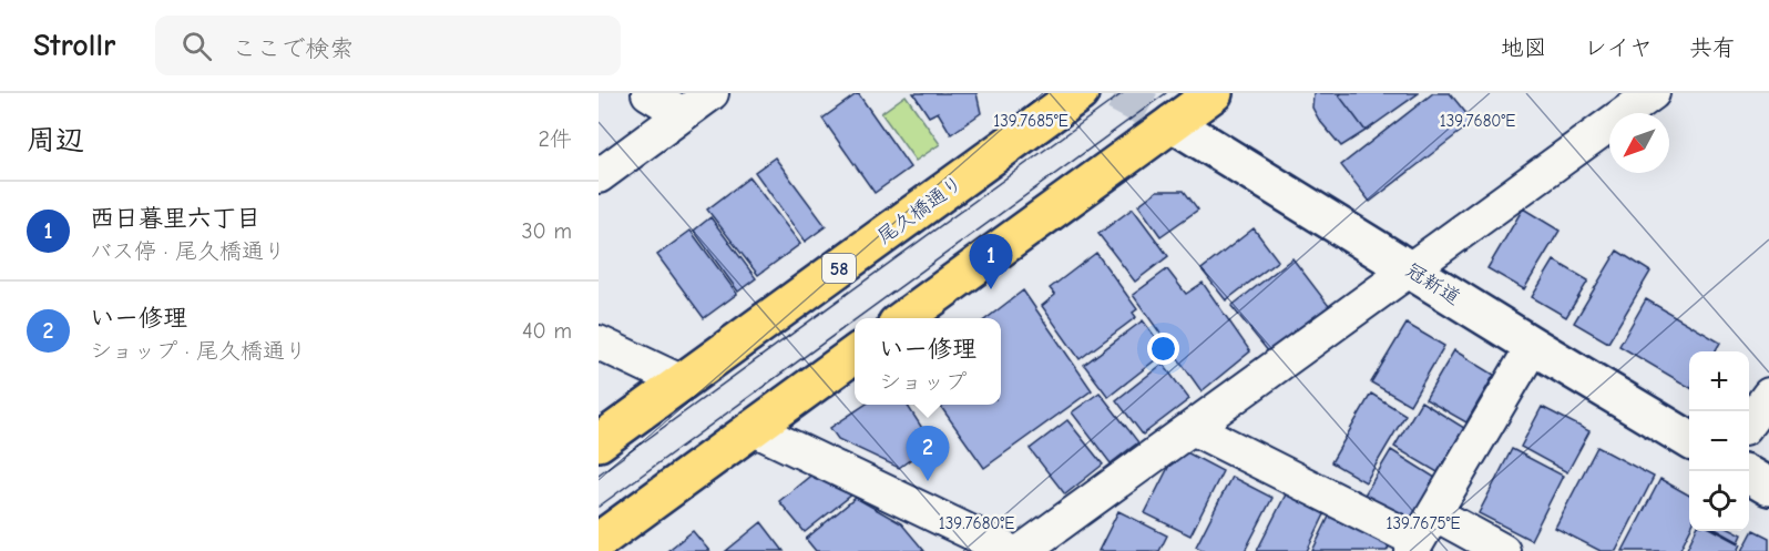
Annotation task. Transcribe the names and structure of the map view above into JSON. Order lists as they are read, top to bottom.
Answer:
{
  "streets": {
    "main road": ["尾久橋通り", "58"],
    "street": ["冠新道"]
  },
  "north": "bottom left",
  "page": {
    "header": "Strollr",
    "search": "ここで検索",
    "nav": ["地図", "レイヤ", "共有"],
    "heading": ["周辺", "2件"],
    "list": [
      {
        "mark": "1",
        "name": "西日暮里六丁目",
        "note": "バス停 · 尾久橋通り",
        "value": "30 m"
      },
      {
        "mark": "2",
        "name": "いー修理",
        "note": "ショップ · 尾久橋通り",
        "value": "40 m"
      }
    ],
    "pins": ["1", "2"],
    "popup": ["いー修理", "ショップ"],
    "map_buttons": ["+", "−"]
  },
  "coordinates": ["139.7685°E", "139.7680°E", "139.7675°E"]
}
